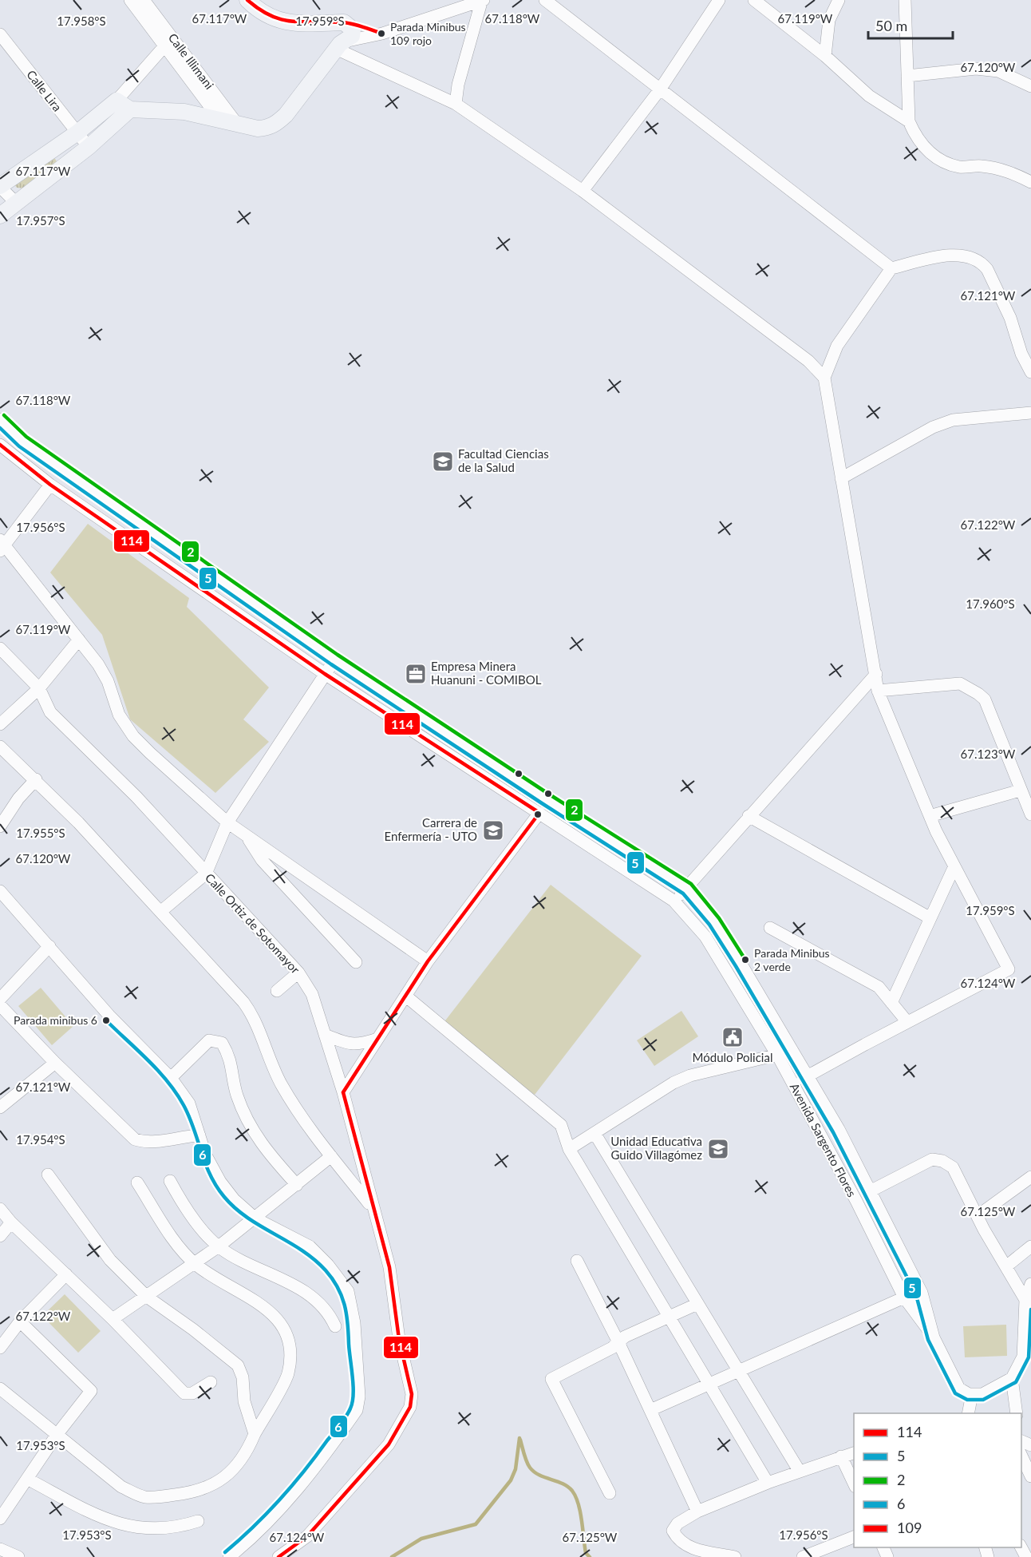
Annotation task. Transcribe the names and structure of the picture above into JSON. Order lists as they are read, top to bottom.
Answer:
{
  "streets": {
    "street": [
      "Calle Illimani",
      "Calle Lira",
      "Calle Ortiz de Sotomayor",
      "Avenida Sargento Flores"
    ]
  },
  "places": {
    "other": ["Parada Minibus 109 rojo", "Parada Minibus 2 verde", "Parada minibus 6"],
    "school or university": ["Facultad Ciencias de la Salud", "Carrera de Enfermería - UTO", "Unidad Educativa Guido Villagómez"],
    "office": ["Empresa Minera Huanuni - COMIBOL"],
    "public building": ["Módulo Policial"]
  },
  "lines": [
    "transit line 109",
    "transit line 2",
    "transit line 5",
    "transit line 114",
    "transit line 6"
  ],
  "legend": [
    "114",
    "5",
    "2",
    "6",
    "109"
  ],
  "scale_bar": "50 m",
  "coordinates": [
    "67.117°W",
    "67.118°W",
    "67.119°W",
    "17.958°S",
    "17.959°S",
    "67.120°W",
    "17.957°S",
    "67.121°W",
    "67.122°W",
    "17.956°S",
    "17.960°S",
    "67.123°W",
    "17.955°S",
    "67.124°W",
    "17.954°S",
    "67.125°W",
    "17.953°S"
  ]
}
